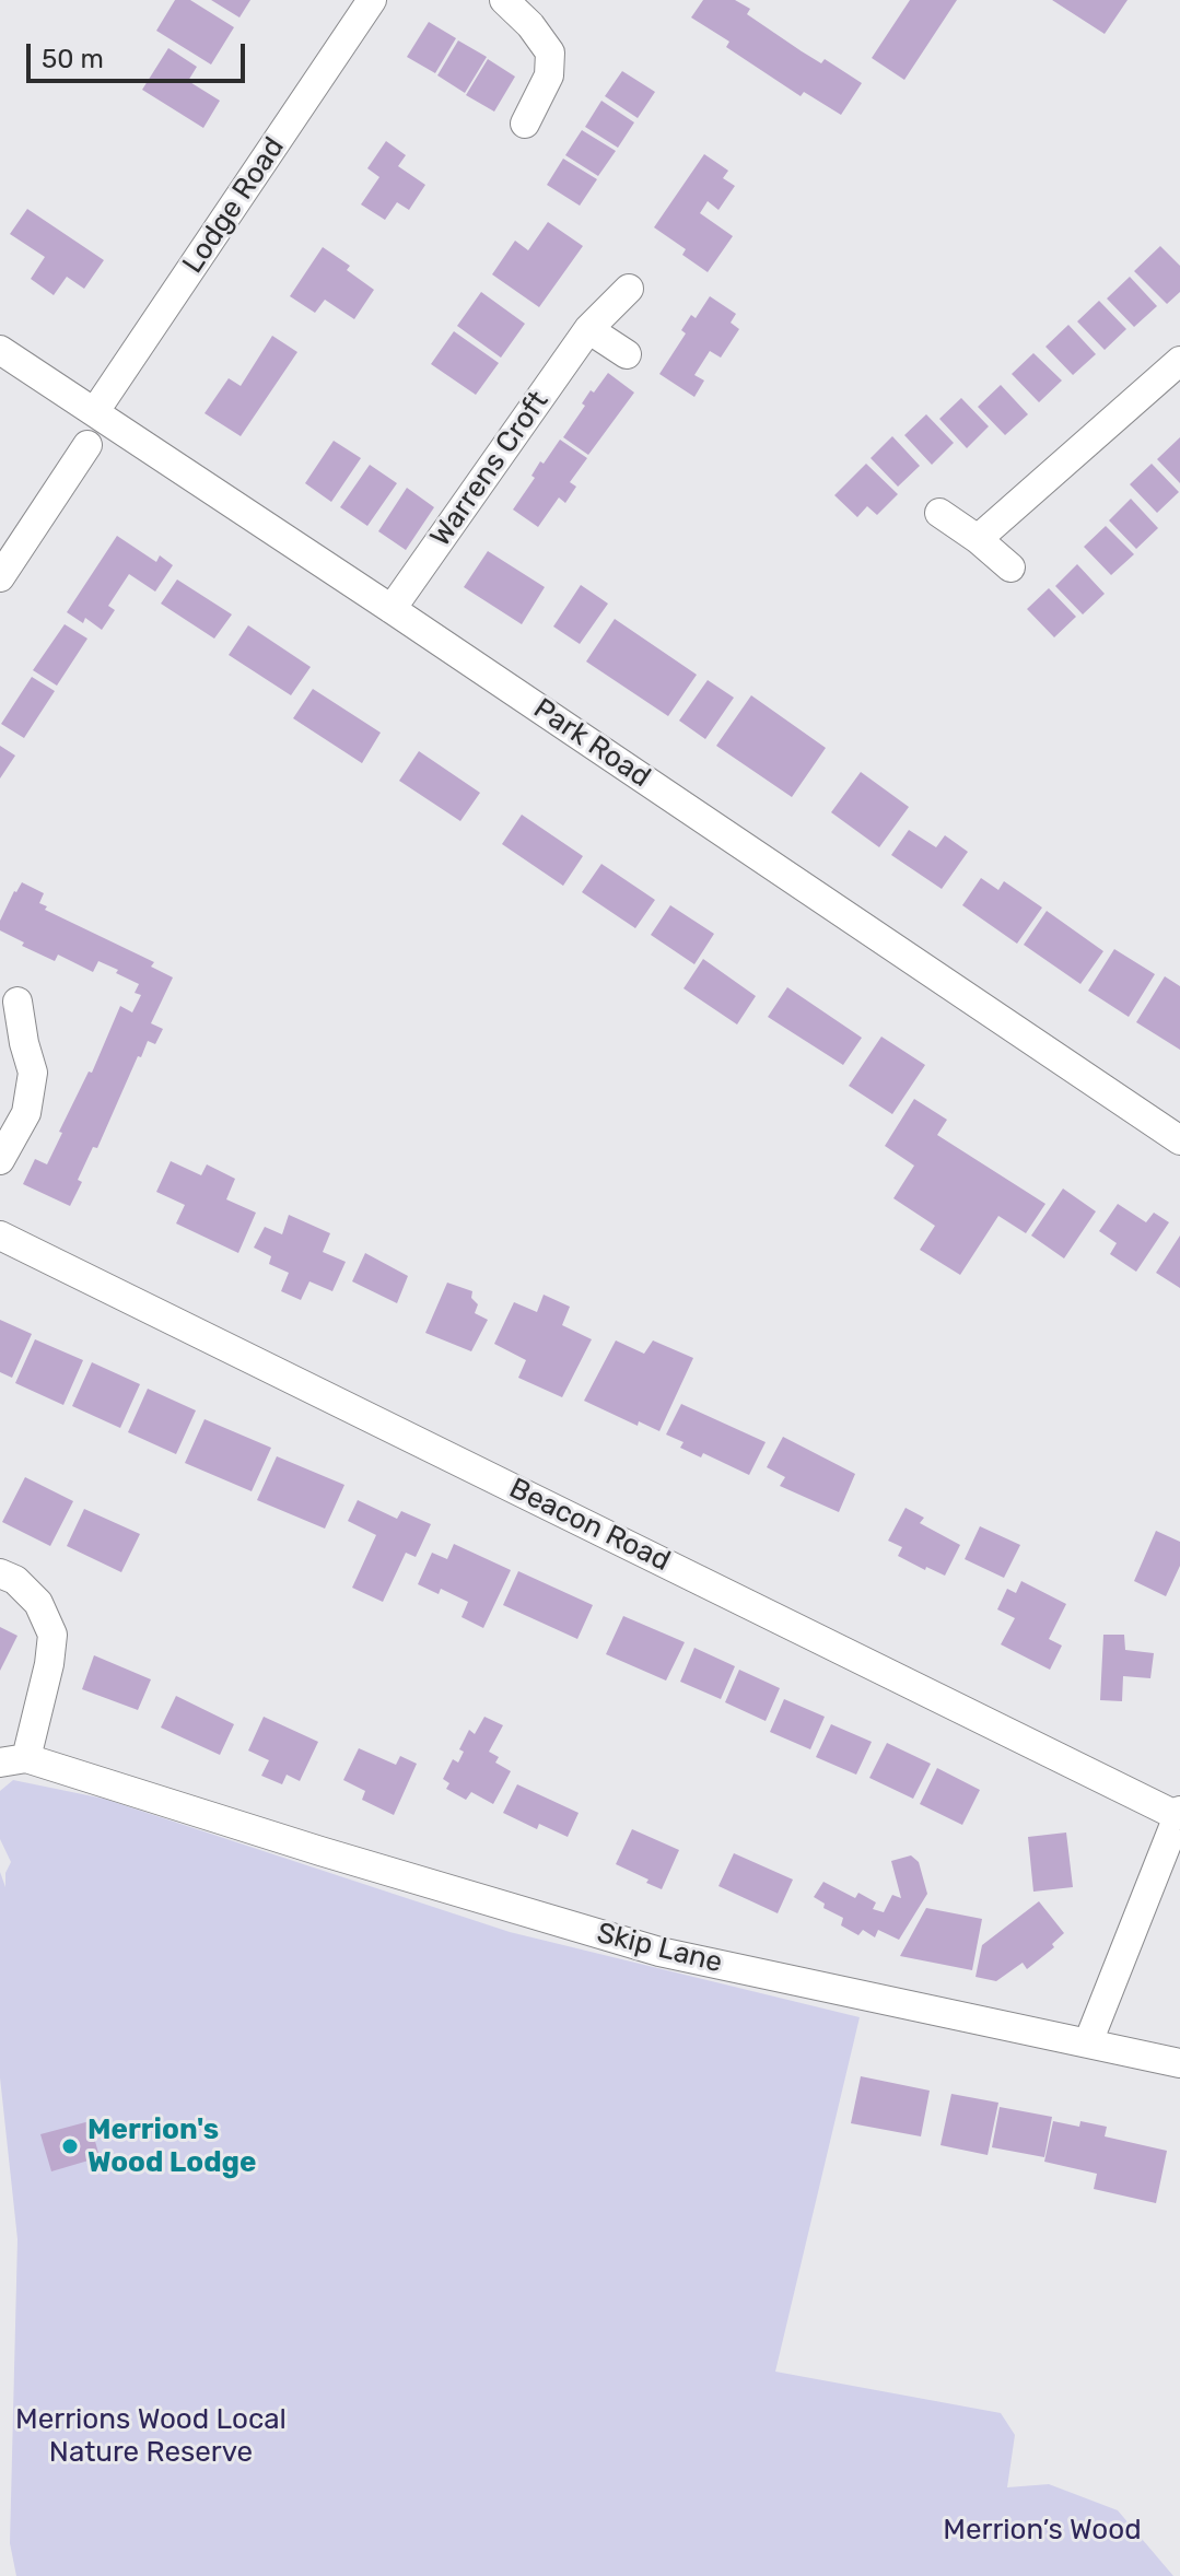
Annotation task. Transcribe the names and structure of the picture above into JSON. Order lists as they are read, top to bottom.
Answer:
{
  "streets": {
    "street": [
      "Lodge Road",
      "Warrens Croft",
      "Park Road",
      "Beacon Road",
      "Skip Lane"
    ]
  },
  "crossings": [
    ["Lodge Road", "Park Road"],
    ["Warrens Croft", "Park Road"]
  ],
  "parks": ["Merrions Wood Local Nature Reserve", "Merrion’s Wood"],
  "places": ["Merrion's Wood Lodge"],
  "scale_bar": "50 m"
}
